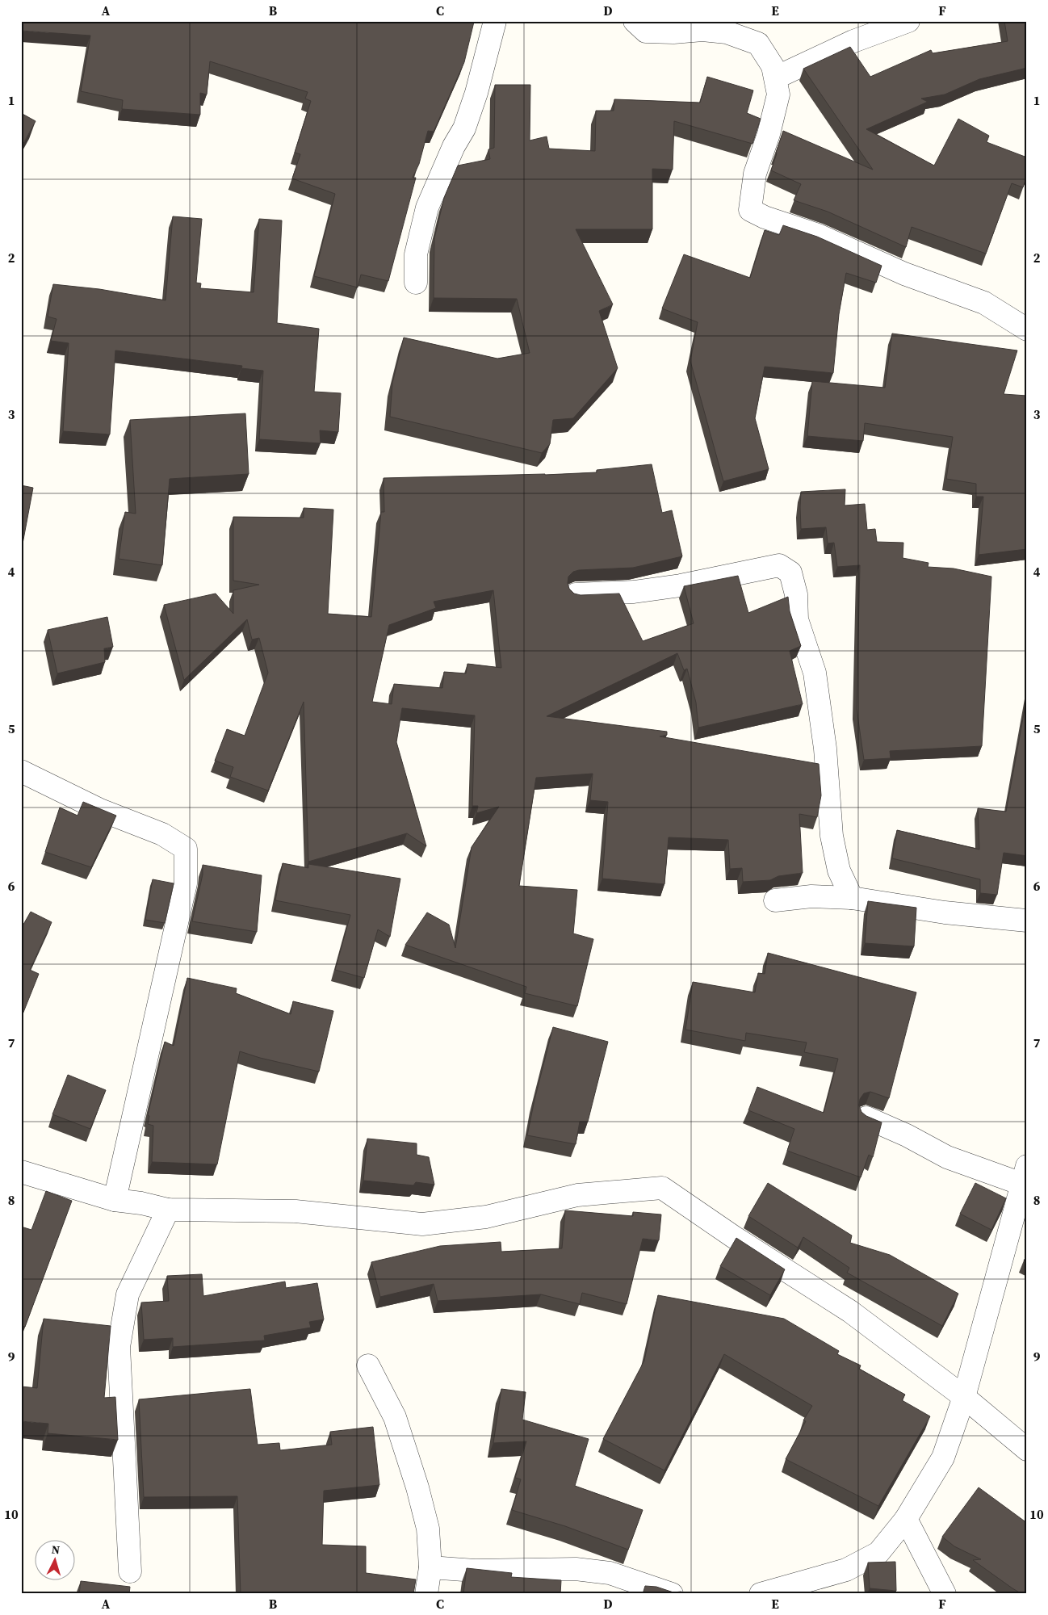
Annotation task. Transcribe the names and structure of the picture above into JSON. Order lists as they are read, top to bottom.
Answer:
{
  "north": "top",
  "grid": {
    "columns": [
      "A",
      "B",
      "C",
      "D",
      "E",
      "F"
    ],
    "rows": [
      "1",
      "2",
      "3",
      "4",
      "5",
      "6",
      "7",
      "8",
      "9",
      "10"
    ]
  }
}
